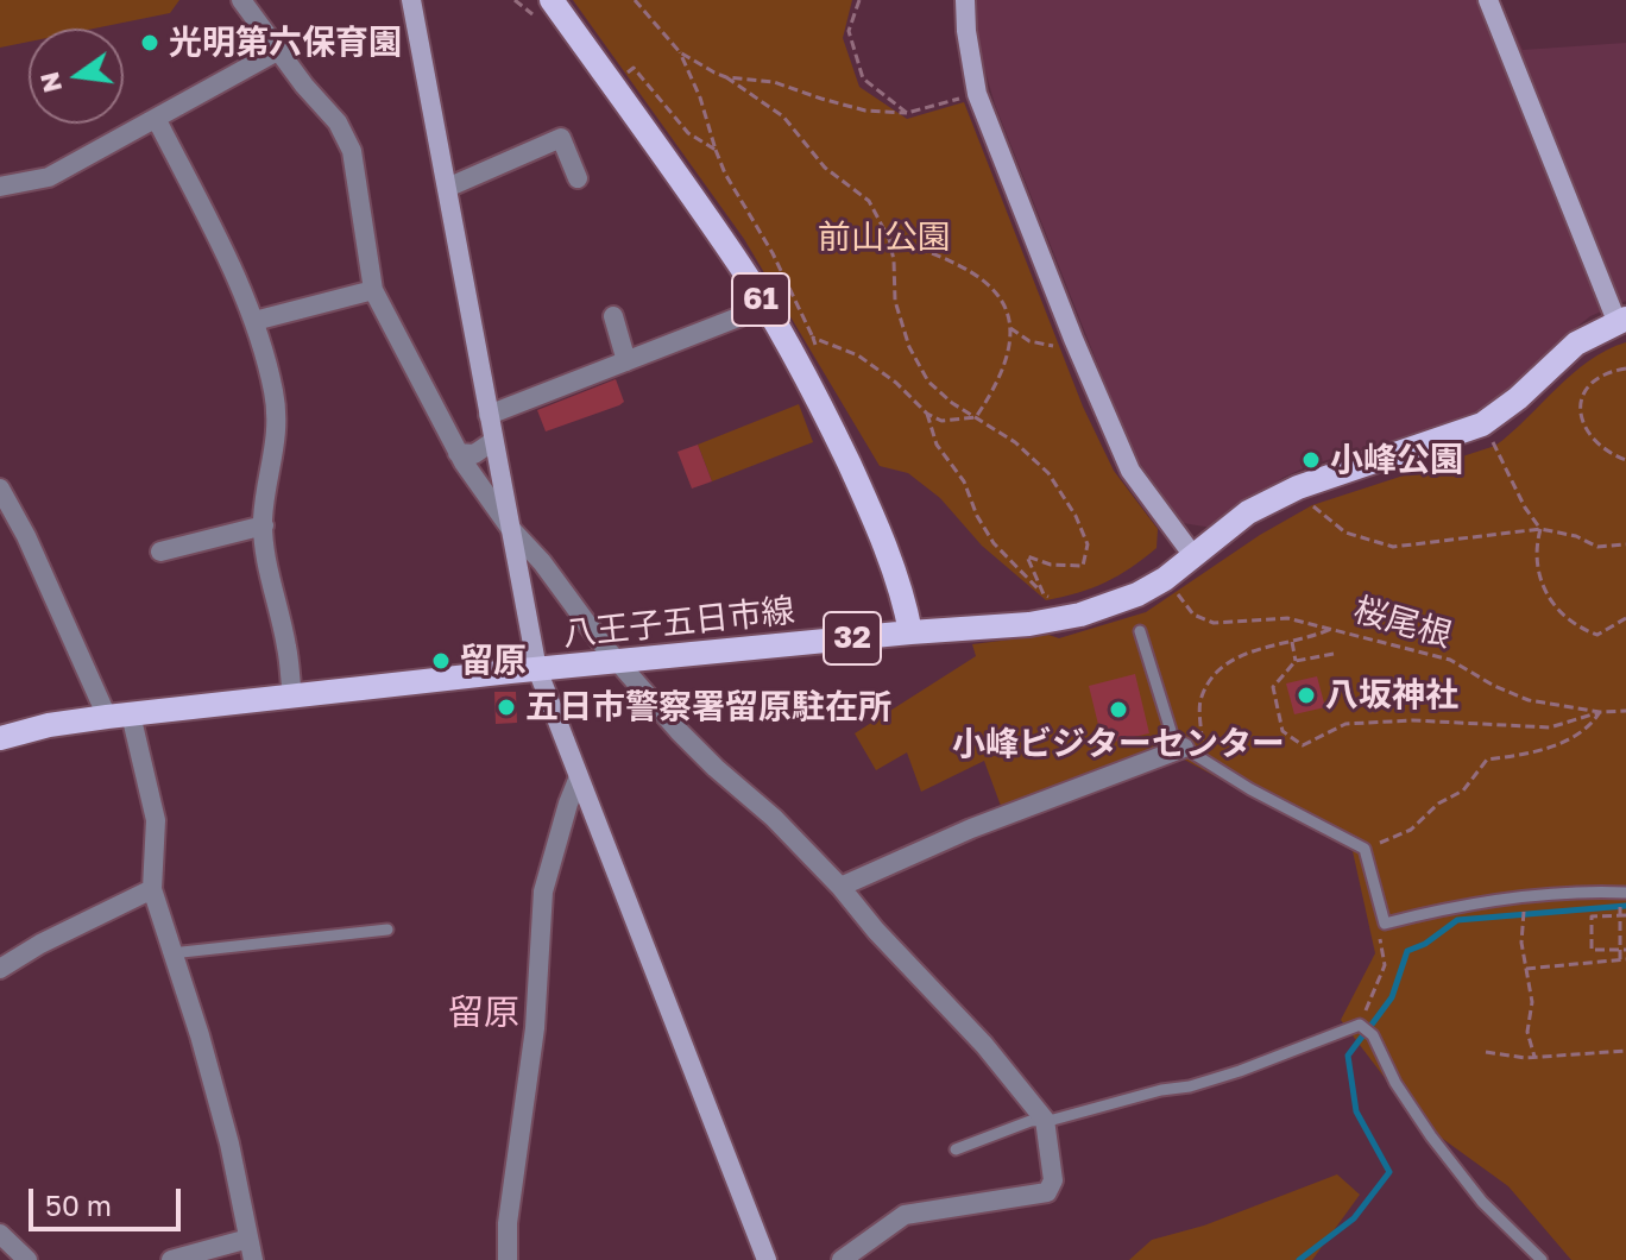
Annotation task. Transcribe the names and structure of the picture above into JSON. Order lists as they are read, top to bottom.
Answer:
{
  "streets": {
    "main road": ["61", "八王子五日市線", "32"],
    "path": ["桜尾根"]
  },
  "crossings": [
    ["61", "八王子五日市線"]
  ],
  "districts": ["留原"],
  "parks": ["前山公園"],
  "places": [
    "光明第六保育園",
    "小峰公園",
    "留原",
    "八坂神社",
    "五日市警察署留原駐在所",
    "小峰ビジターセンター"
  ],
  "scale_bar": "50 m",
  "north": "left"
}
